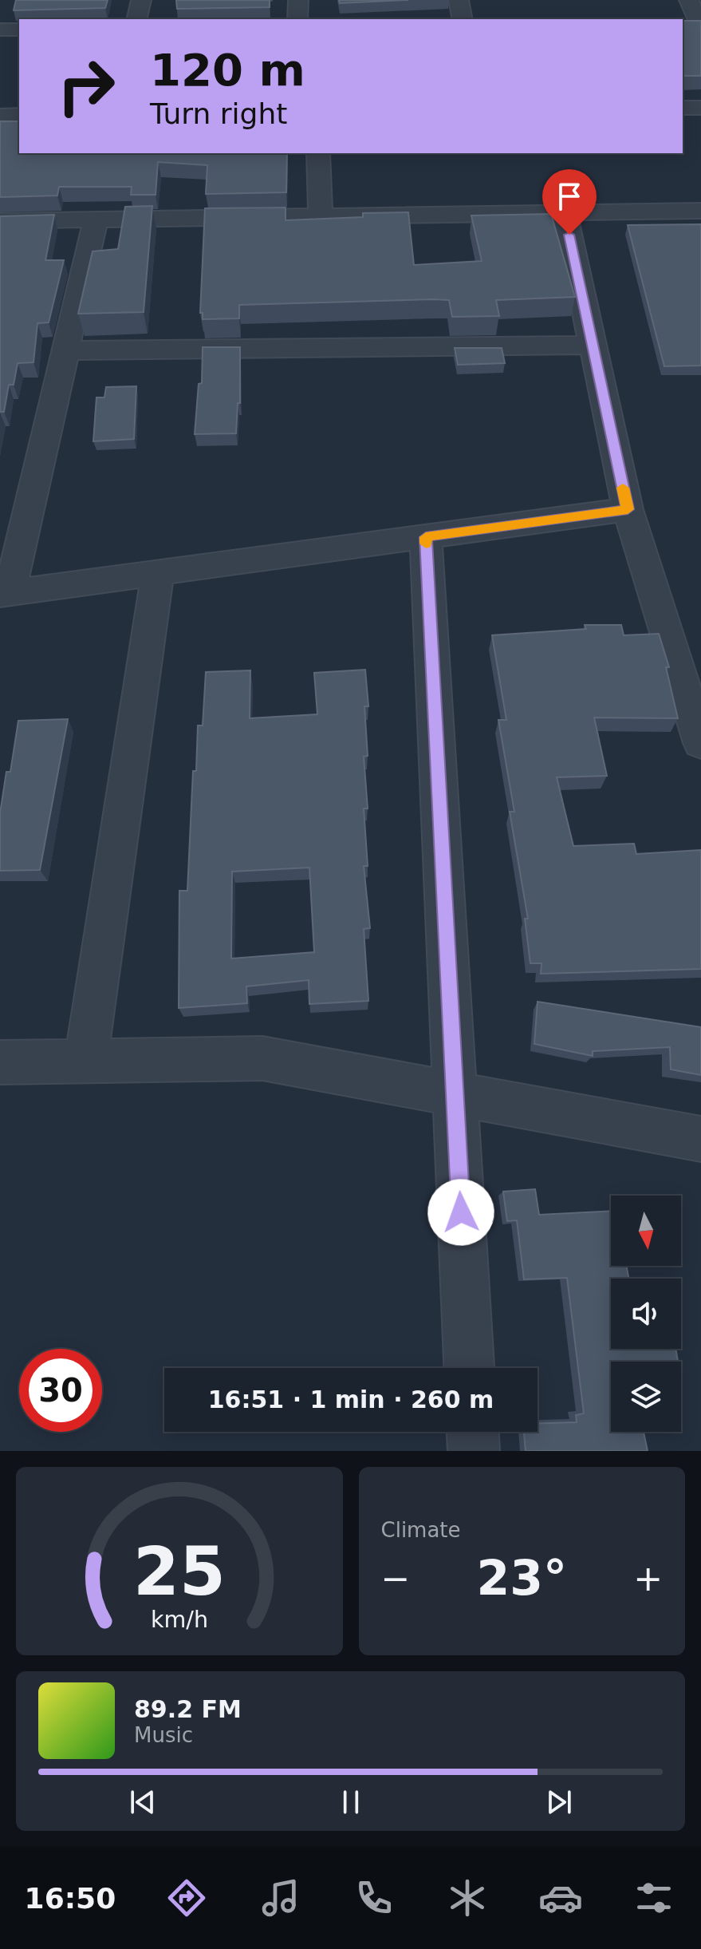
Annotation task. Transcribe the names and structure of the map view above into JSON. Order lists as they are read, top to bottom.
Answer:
{
  "north": "bottom",
  "page": {
    "turn": ["120 m", "Turn right"],
    "limit": "30",
    "trip": "16:51 · 1 min · 260 m",
    "tile": "Climate",
    "heat": ["−", "23°", "+"],
    "song": ["89.2 FM", "Music"],
    "tabs": "16:50",
    "gauge": ["25", "km/h"]
  }
}
